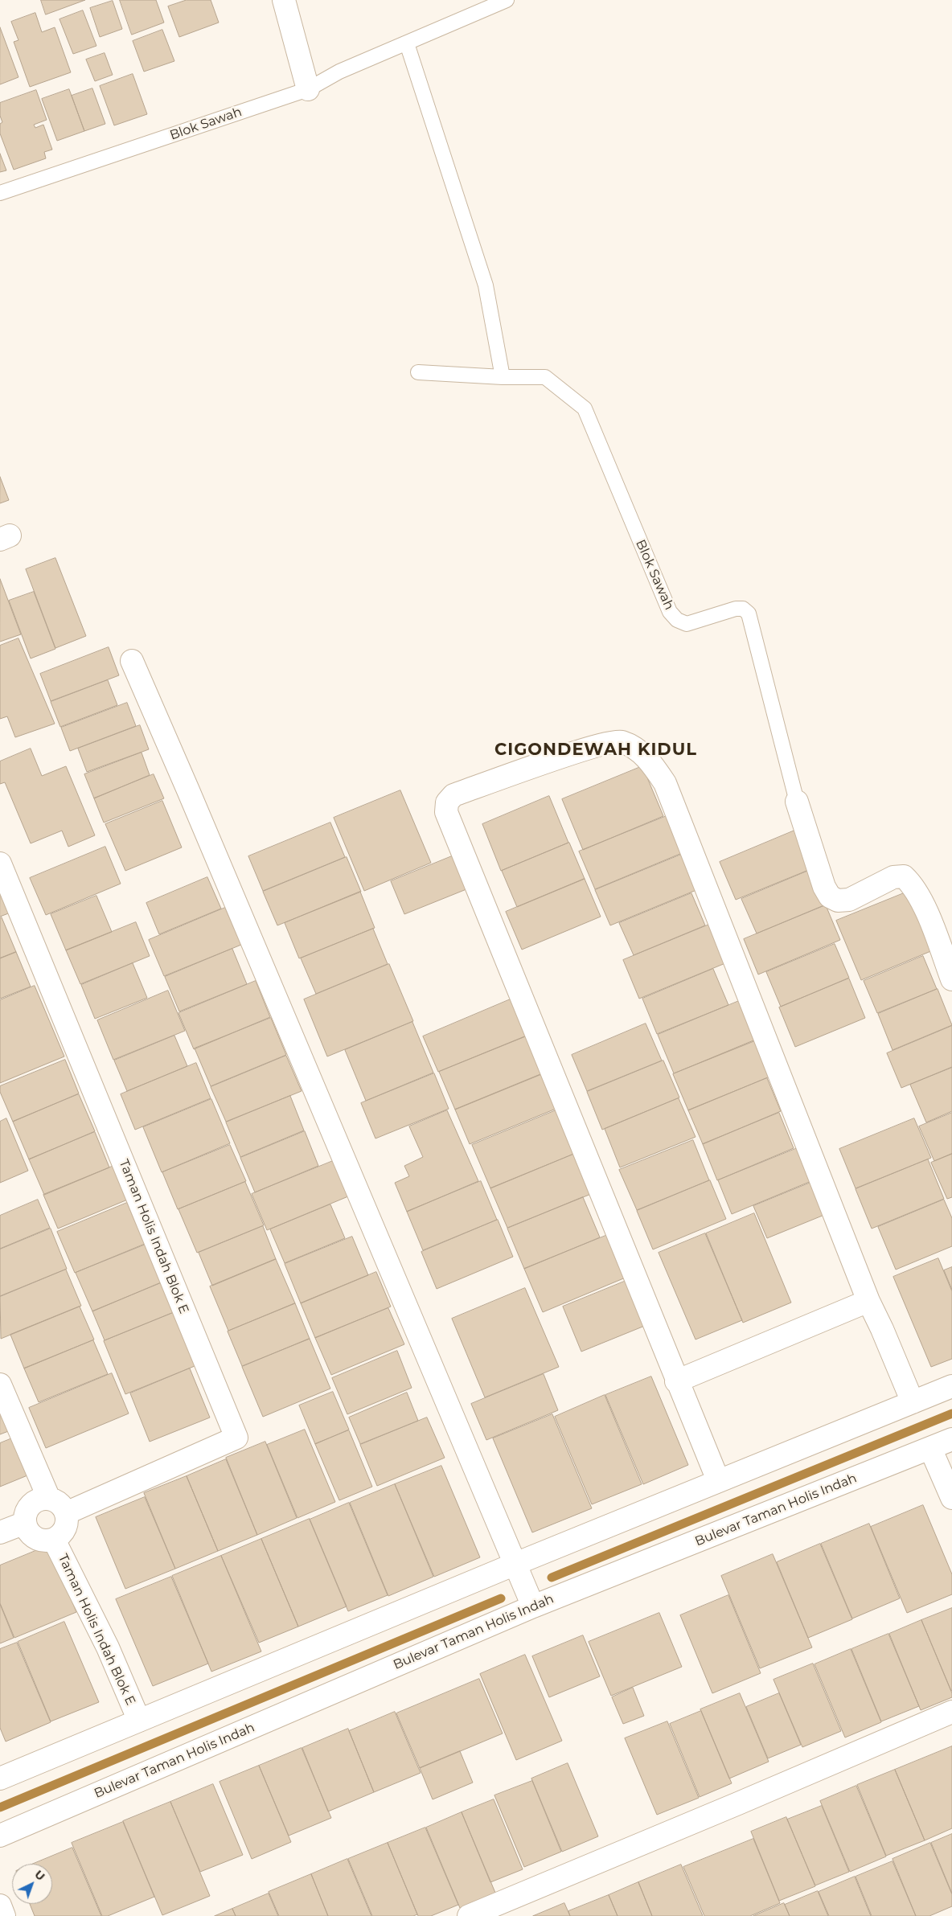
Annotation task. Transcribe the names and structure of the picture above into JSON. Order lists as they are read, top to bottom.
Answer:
{
  "streets": {
    "street": ["Taman Holis Indah Blok E", "Bulevar Taman Holis Indah"],
    "lane": ["Blok Sawah"]
  },
  "districts": ["CIGONDEWAH KIDUL"],
  "north": "top right"
}
